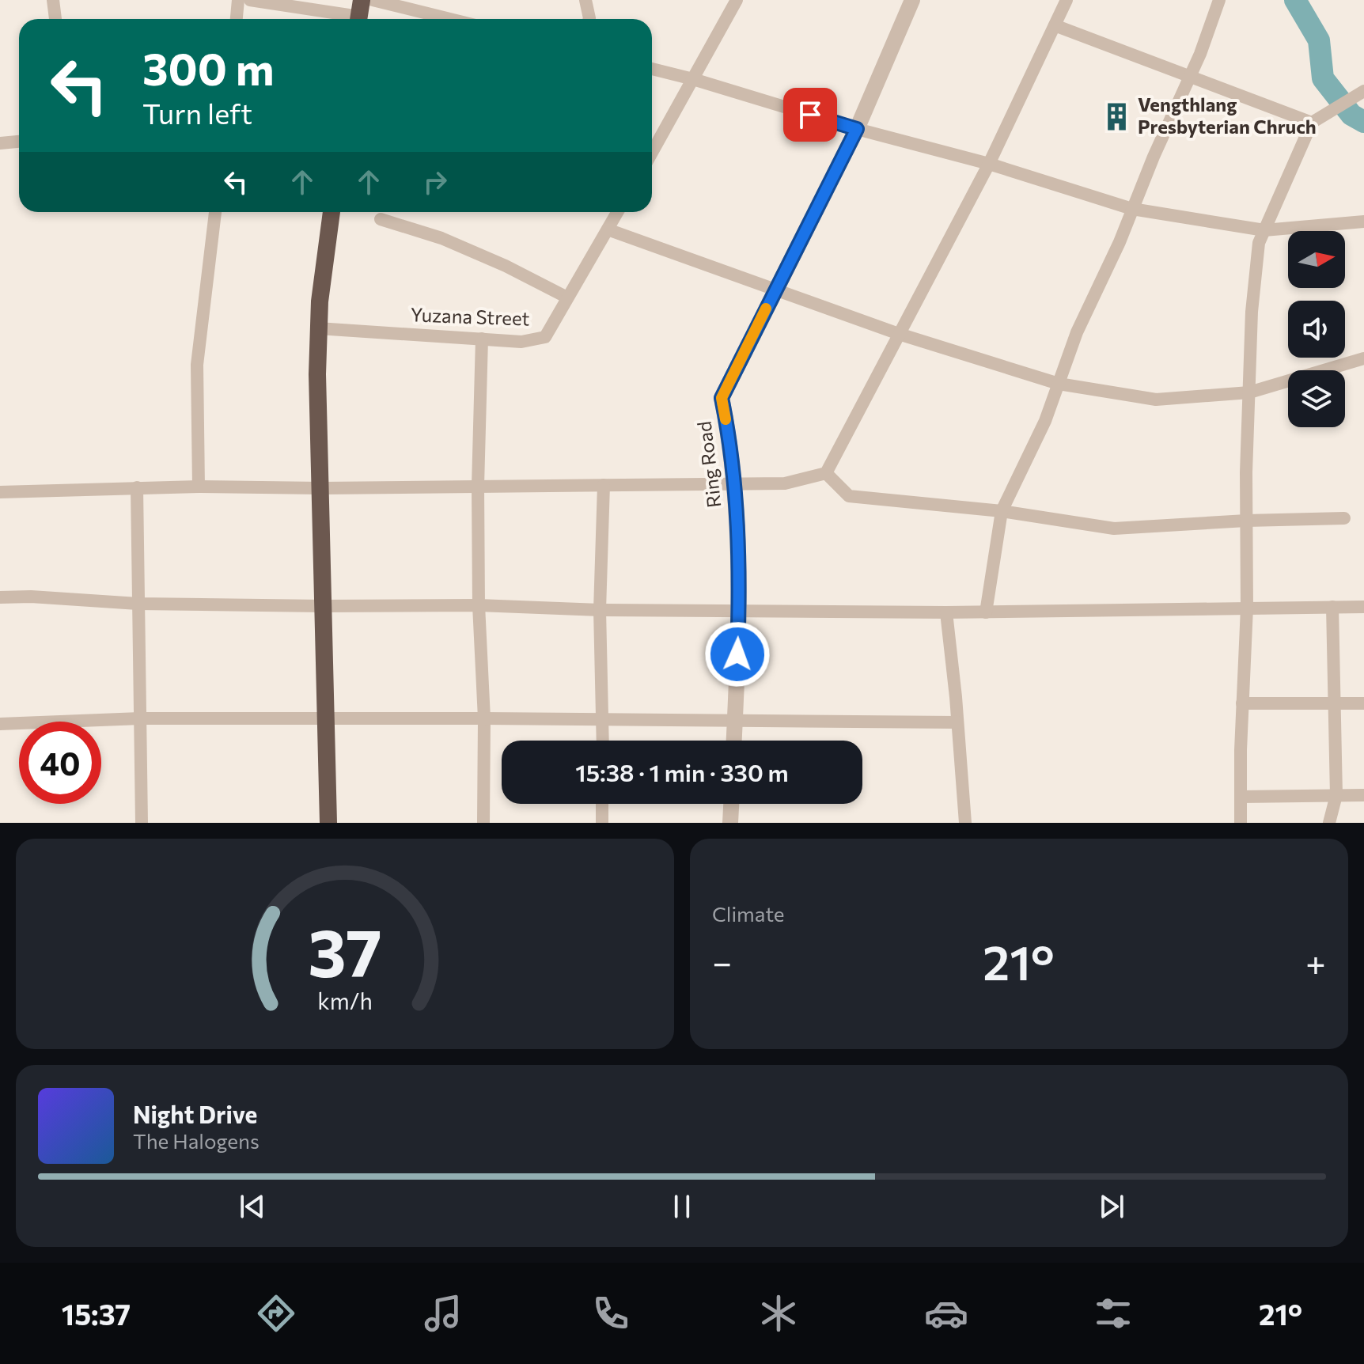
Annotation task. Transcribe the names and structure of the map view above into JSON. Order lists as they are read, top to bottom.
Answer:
{
  "streets": {
    "street": ["Yuzana Street", "Ring Road"]
  },
  "places": {
    "building": ["Vengthlang Presbyterian Chruch"]
  },
  "north": "right",
  "page": {
    "turn": ["300 m", "Turn left"],
    "limit": "40",
    "trip": "15:38 · 1 min · 330 m",
    "tile": "Climate",
    "heat": ["−", "21°", "+"],
    "song": ["Night Drive", "The Halogens"],
    "tabs": ["15:37", "21°"],
    "gauge": ["37", "km/h"]
  }
}
